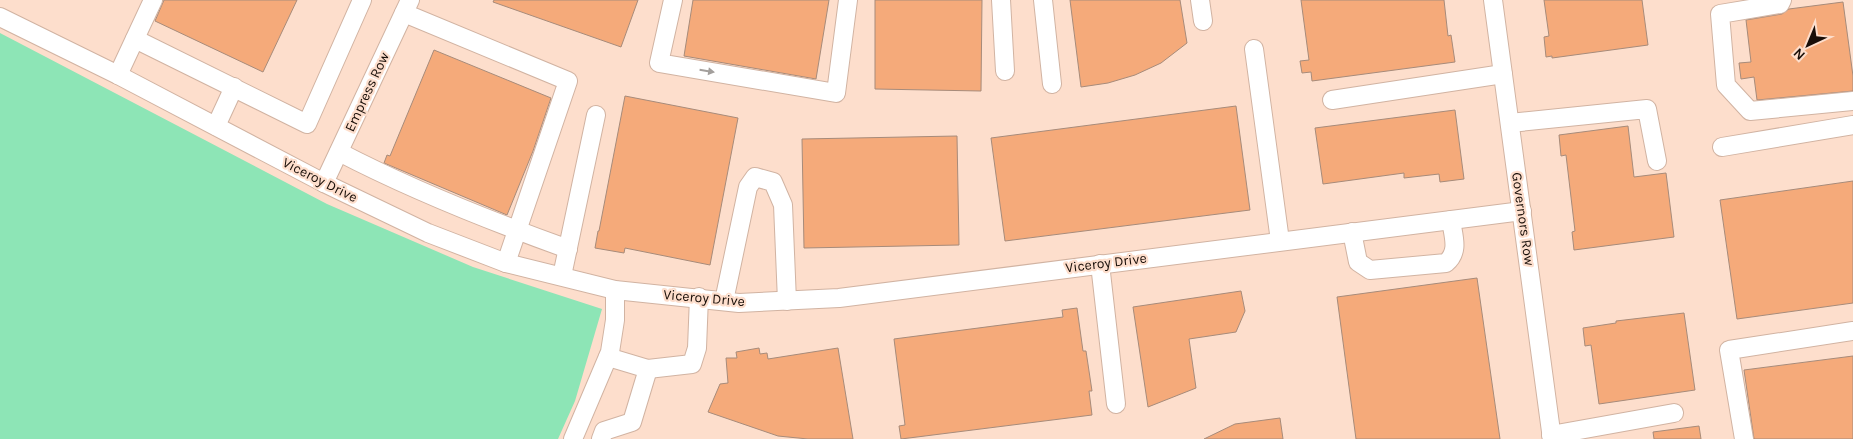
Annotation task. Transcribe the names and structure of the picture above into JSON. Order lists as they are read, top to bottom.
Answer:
{
  "streets": {
    "street": ["Empress Row", "Viceroy Drive", "Governors Row"]
  },
  "crossings": [
    ["Empress Row", "Viceroy Drive"],
    ["Viceroy Drive", "Governors Row"]
  ],
  "north": "bottom left"
}
